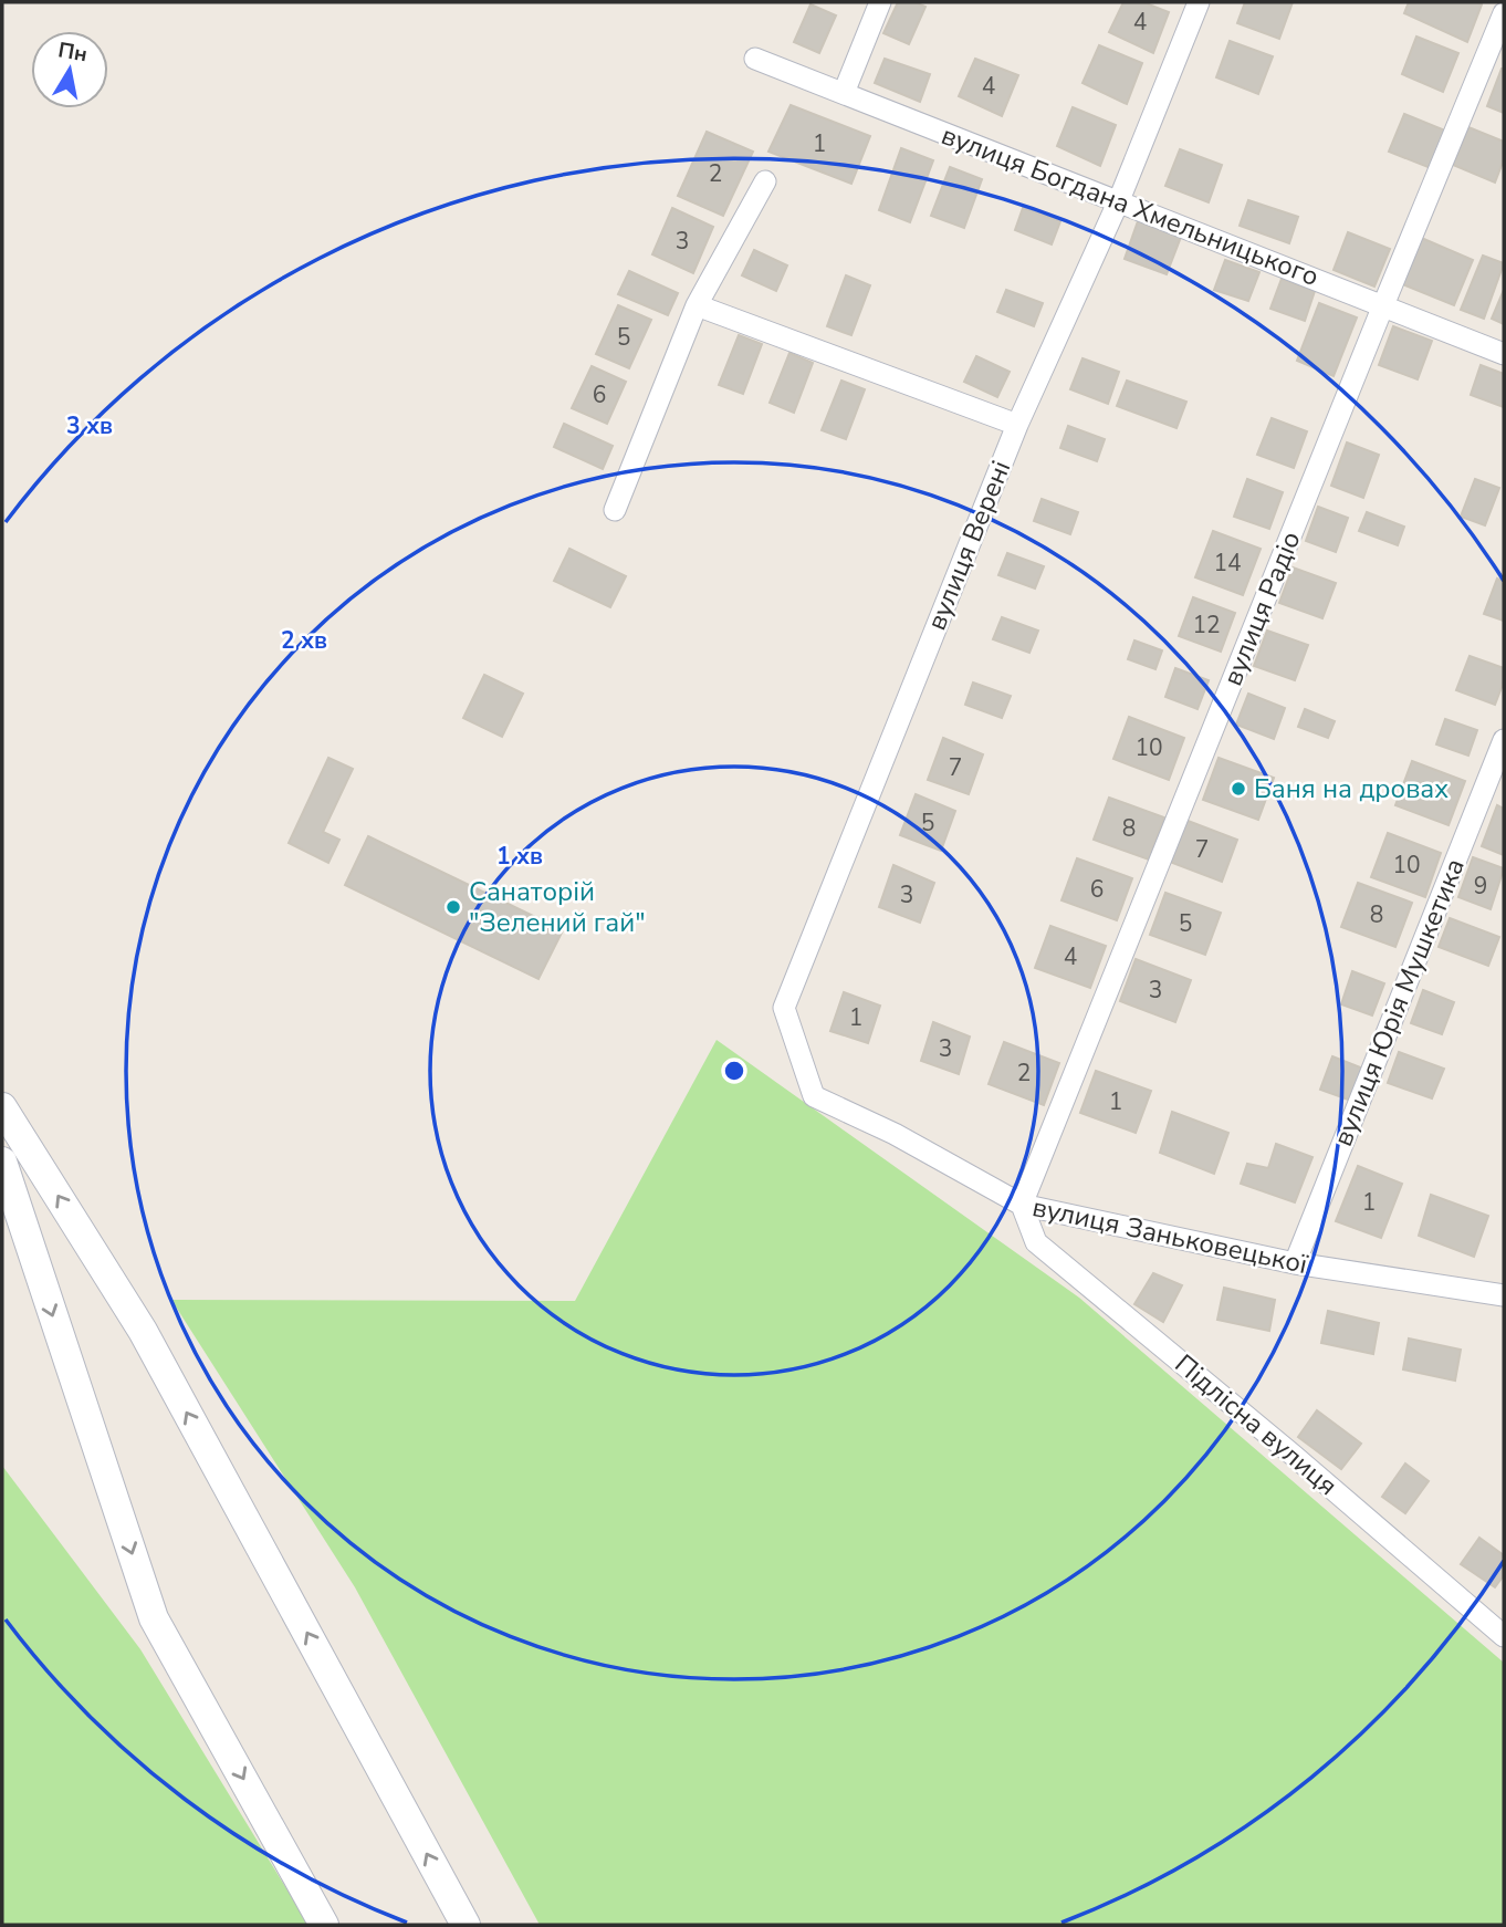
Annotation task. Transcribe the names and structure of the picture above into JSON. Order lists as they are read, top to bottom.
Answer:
{
  "streets": {
    "street": [
      "вулиця Богдана Хмельницького",
      "вулиця Верені",
      "вулиця Радіо",
      "вулиця Юрія Мушкетика",
      "вулиця Заньковецької",
      "Підлісна вулиця"
    ]
  },
  "crossings": [
    ["вулиця Богдана Хмельницького", "вулиця Верені"],
    ["вулиця Богдана Хмельницького", "вулиця Радіо"],
    ["вулиця Верені", "вулиця Заньковецької"],
    ["вулиця Радіо", "вулиця Заньковецької"],
    ["вулиця Радіо", "Підлісна вулиця"],
    ["вулиця Юрія Мушкетика", "вулиця Заньковецької"],
    ["вулиця Заньковецької", "Підлісна вулиця"]
  ],
  "places": ["Баня на дровах", "Санаторій \"Зелений гай\""],
  "house_numbers": [
    "4",
    "4",
    "1",
    "2",
    "3",
    "5",
    "6",
    "14",
    "12",
    "10",
    "7",
    "5",
    "8",
    "7",
    "10",
    "9",
    "6",
    "3",
    "8",
    "5",
    "4",
    "3",
    "1",
    "3",
    "2",
    "1",
    "1"
  ],
  "north": "top",
  "rings": ["3 хв", "2 хв", "1 хв"]
}
